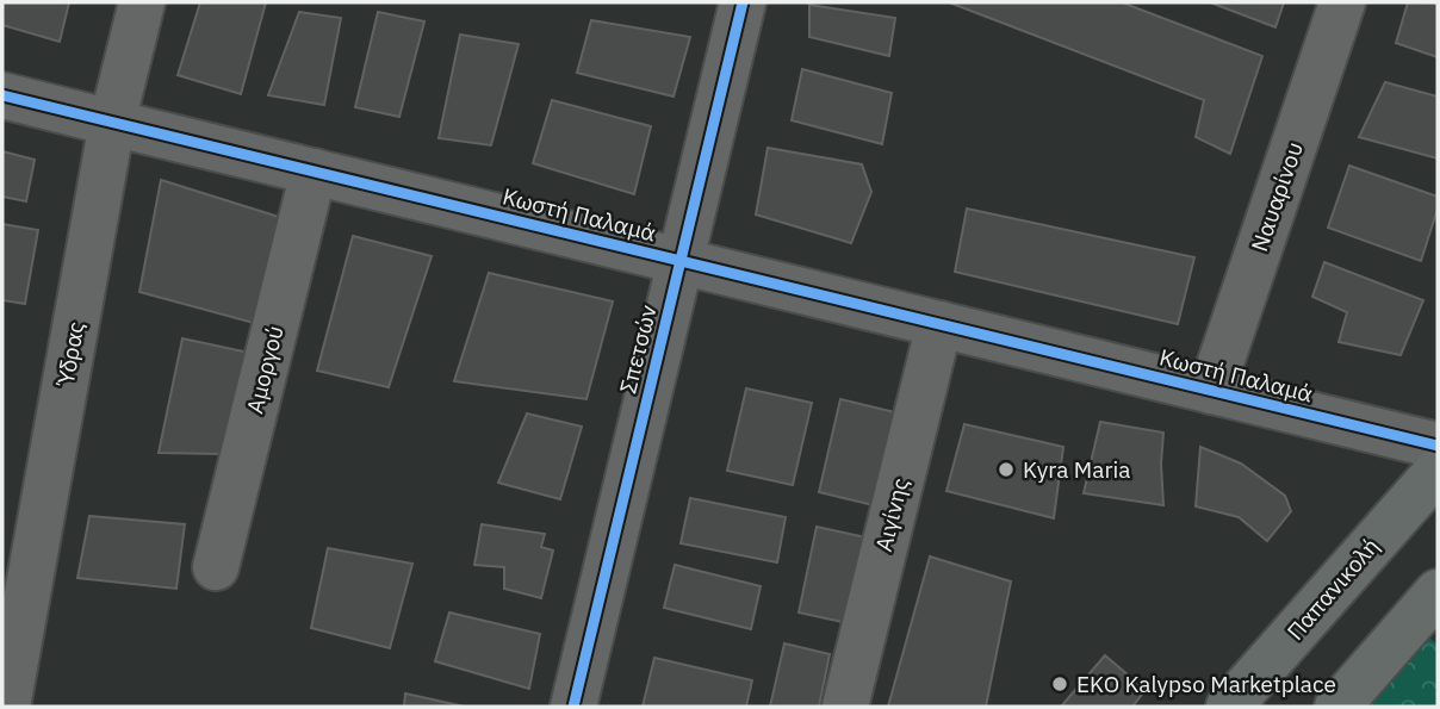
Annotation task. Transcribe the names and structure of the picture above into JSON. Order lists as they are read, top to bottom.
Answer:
{
  "streets": {
    "main road": ["Παπανικολή"],
    "street": [
      "Ναυαρίνου",
      "Κωστή Παλαμά",
      "Σπετσών",
      "Ύδρας",
      "Αμοργού",
      "Αιγίνης"
    ]
  },
  "crossings": [
    ["Ναυαρίνου", "Κωστή Παλαμά"],
    ["Κωστή Παλαμά", "Σπετσών"],
    ["Κωστή Παλαμά", "Ύδρας"],
    ["Κωστή Παλαμά", "Αμοργού"],
    ["Κωστή Παλαμά", "Αιγίνης"]
  ],
  "places": ["Kyra Maria", "EKO Kalypso Marketplace"]
}
